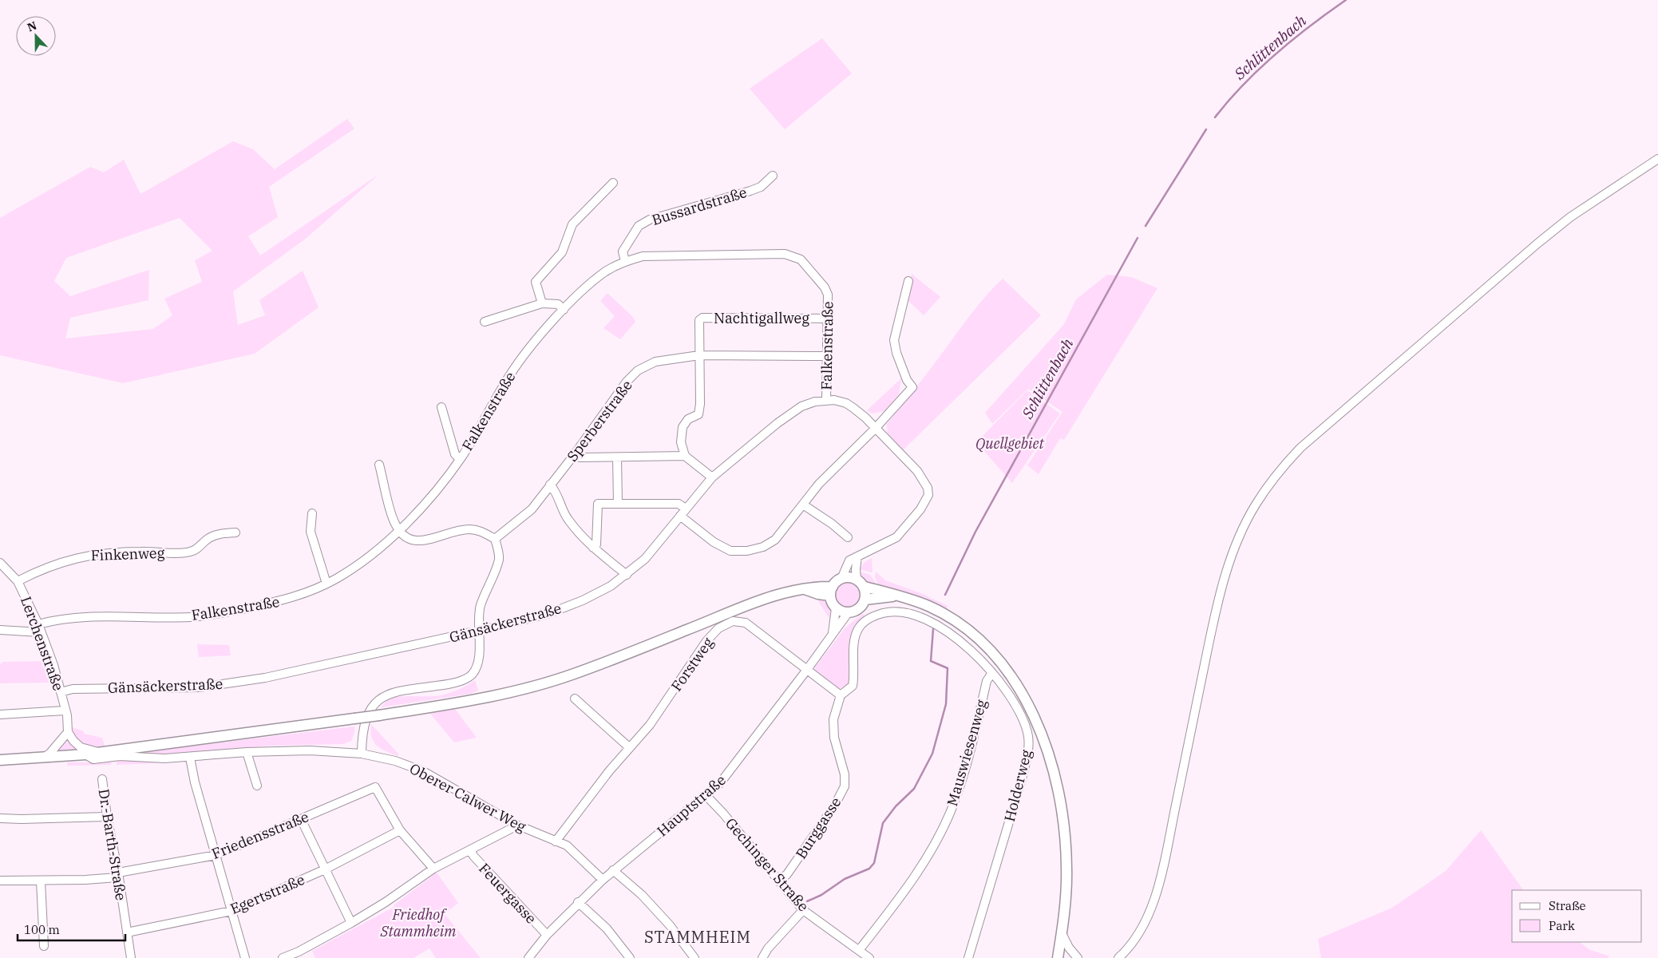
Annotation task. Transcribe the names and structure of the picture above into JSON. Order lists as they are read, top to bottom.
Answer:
{
  "streets": {
    "street": [
      "Bussardstraße",
      "Nachtigallweg",
      "Falkenstraße",
      "Sperberstraße",
      "Finkenweg",
      "Gänsäckerstraße",
      "Lerchenstraße",
      "Forstweg",
      "Mauswiesenweg",
      "Holderweg",
      "Oberer Calwer Weg",
      "Hauptstraße",
      "Burggasse",
      "Friedensstraße",
      "Dr.-Barth-Straße",
      "Gechinger Straße",
      "Feuergasse",
      "Egertstraße"
    ]
  },
  "crossings": [
    ["Bussardstraße", "Falkenstraße"],
    ["Nachtigallweg", "Falkenstraße"],
    ["Nachtigallweg", "Sperberstraße"],
    ["Falkenstraße", "Sperberstraße"],
    ["Falkenstraße", "Gänsäckerstraße"],
    ["Falkenstraße", "Lerchenstraße"],
    ["Finkenweg", "Lerchenstraße"],
    ["Gänsäckerstraße", "Lerchenstraße"],
    ["Gänsäckerstraße", "Hauptstraße"],
    ["Forstweg", "Oberer Calwer Weg"],
    ["Forstweg", "Hauptstraße"],
    ["Mauswiesenweg", "Holderweg"],
    ["Mauswiesenweg", "Gechinger Straße"],
    ["Holderweg", "Burggasse"],
    ["Oberer Calwer Weg", "Hauptstraße"],
    ["Hauptstraße", "Gechinger Straße"],
    ["Hauptstraße", "Feuergasse"],
    ["Burggasse", "Gechinger Straße"],
    ["Friedensstraße", "Dr.-Barth-Straße"],
    ["Friedensstraße", "Egertstraße"],
    ["Dr.-Barth-Straße", "Egertstraße"]
  ],
  "districts": ["STAMMHEIM"],
  "water": ["Schlittenbach"],
  "parks": ["Quellgebiet", "Friedhof Stammheim"],
  "legend": ["Straße", "Park"],
  "scale_bar": "100 m",
  "north": "top"
}
